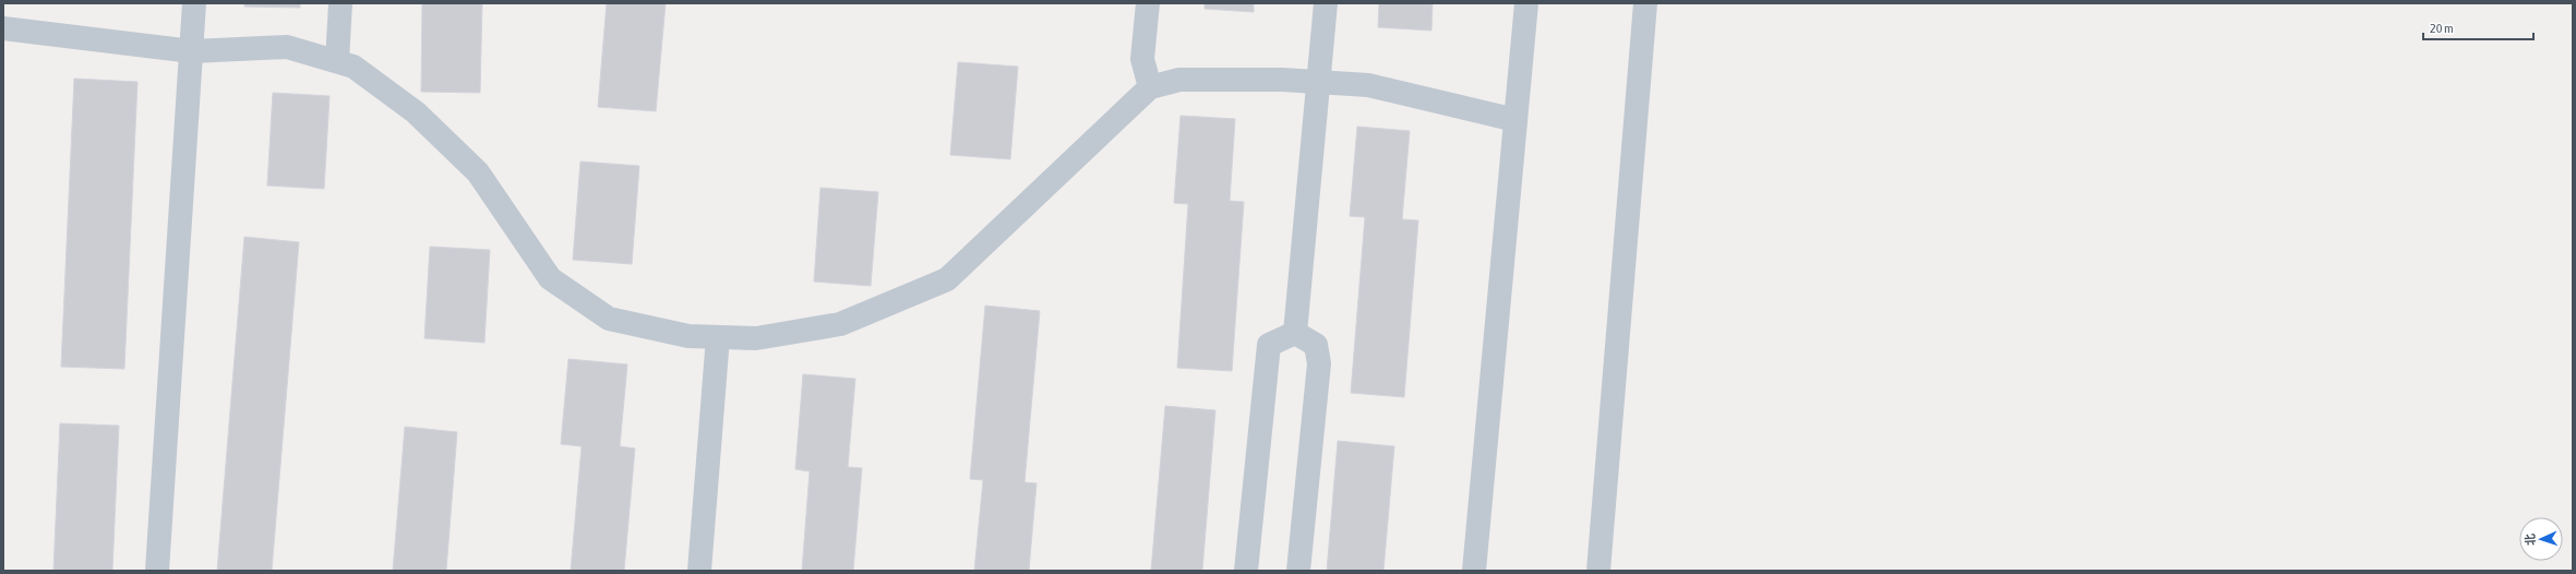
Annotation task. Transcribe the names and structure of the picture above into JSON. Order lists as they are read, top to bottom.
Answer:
{
  "scale_bar": "20 m",
  "north": "left"
}
